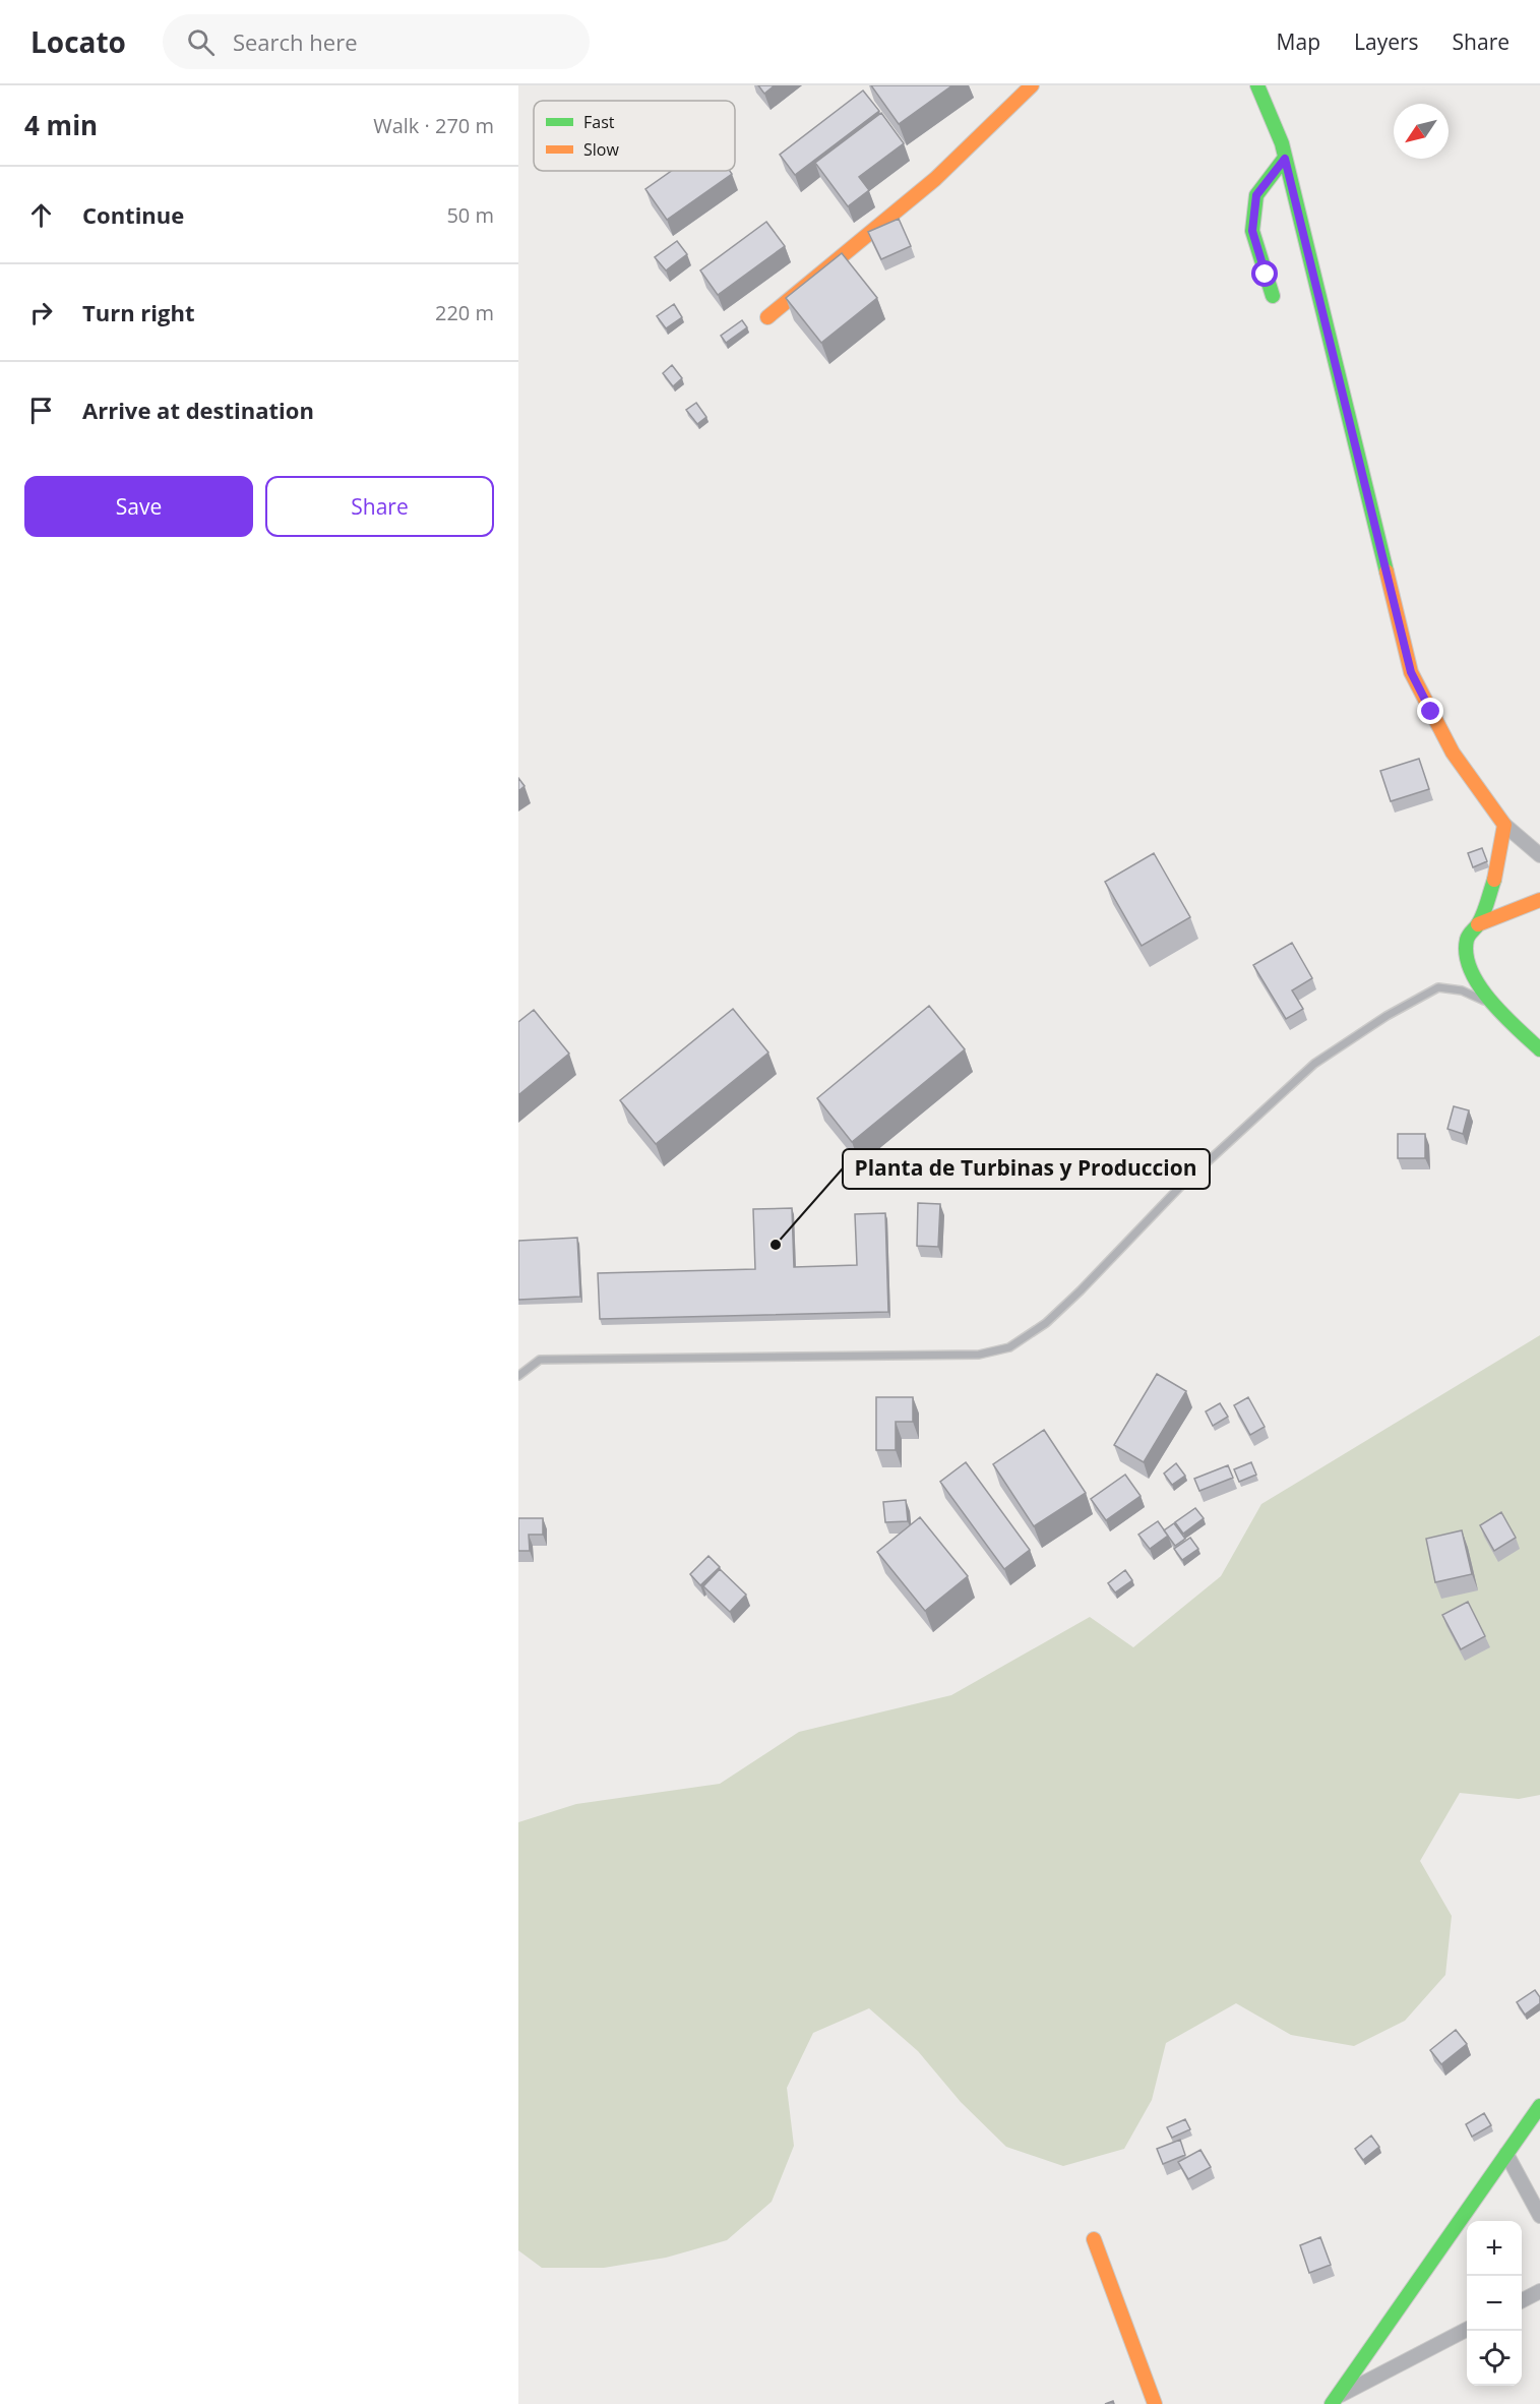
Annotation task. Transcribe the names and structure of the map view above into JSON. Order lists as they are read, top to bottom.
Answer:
{
  "places": ["Planta de Turbinas y Produccion"],
  "legend": ["Fast", "Slow"],
  "north": "bottom left",
  "page": {
    "header": "Locato",
    "search": "Search here",
    "nav": ["Map", "Layers", "Share"],
    "heading": ["4 min", "Walk · 270 m"],
    "list": [
      ["Continue", "50 m"],
      ["Turn right", "220 m"],
      "Arrive at destination"
    ],
    "buttons": ["Save", "Share"],
    "map_buttons": ["+", "−"]
  }
}
